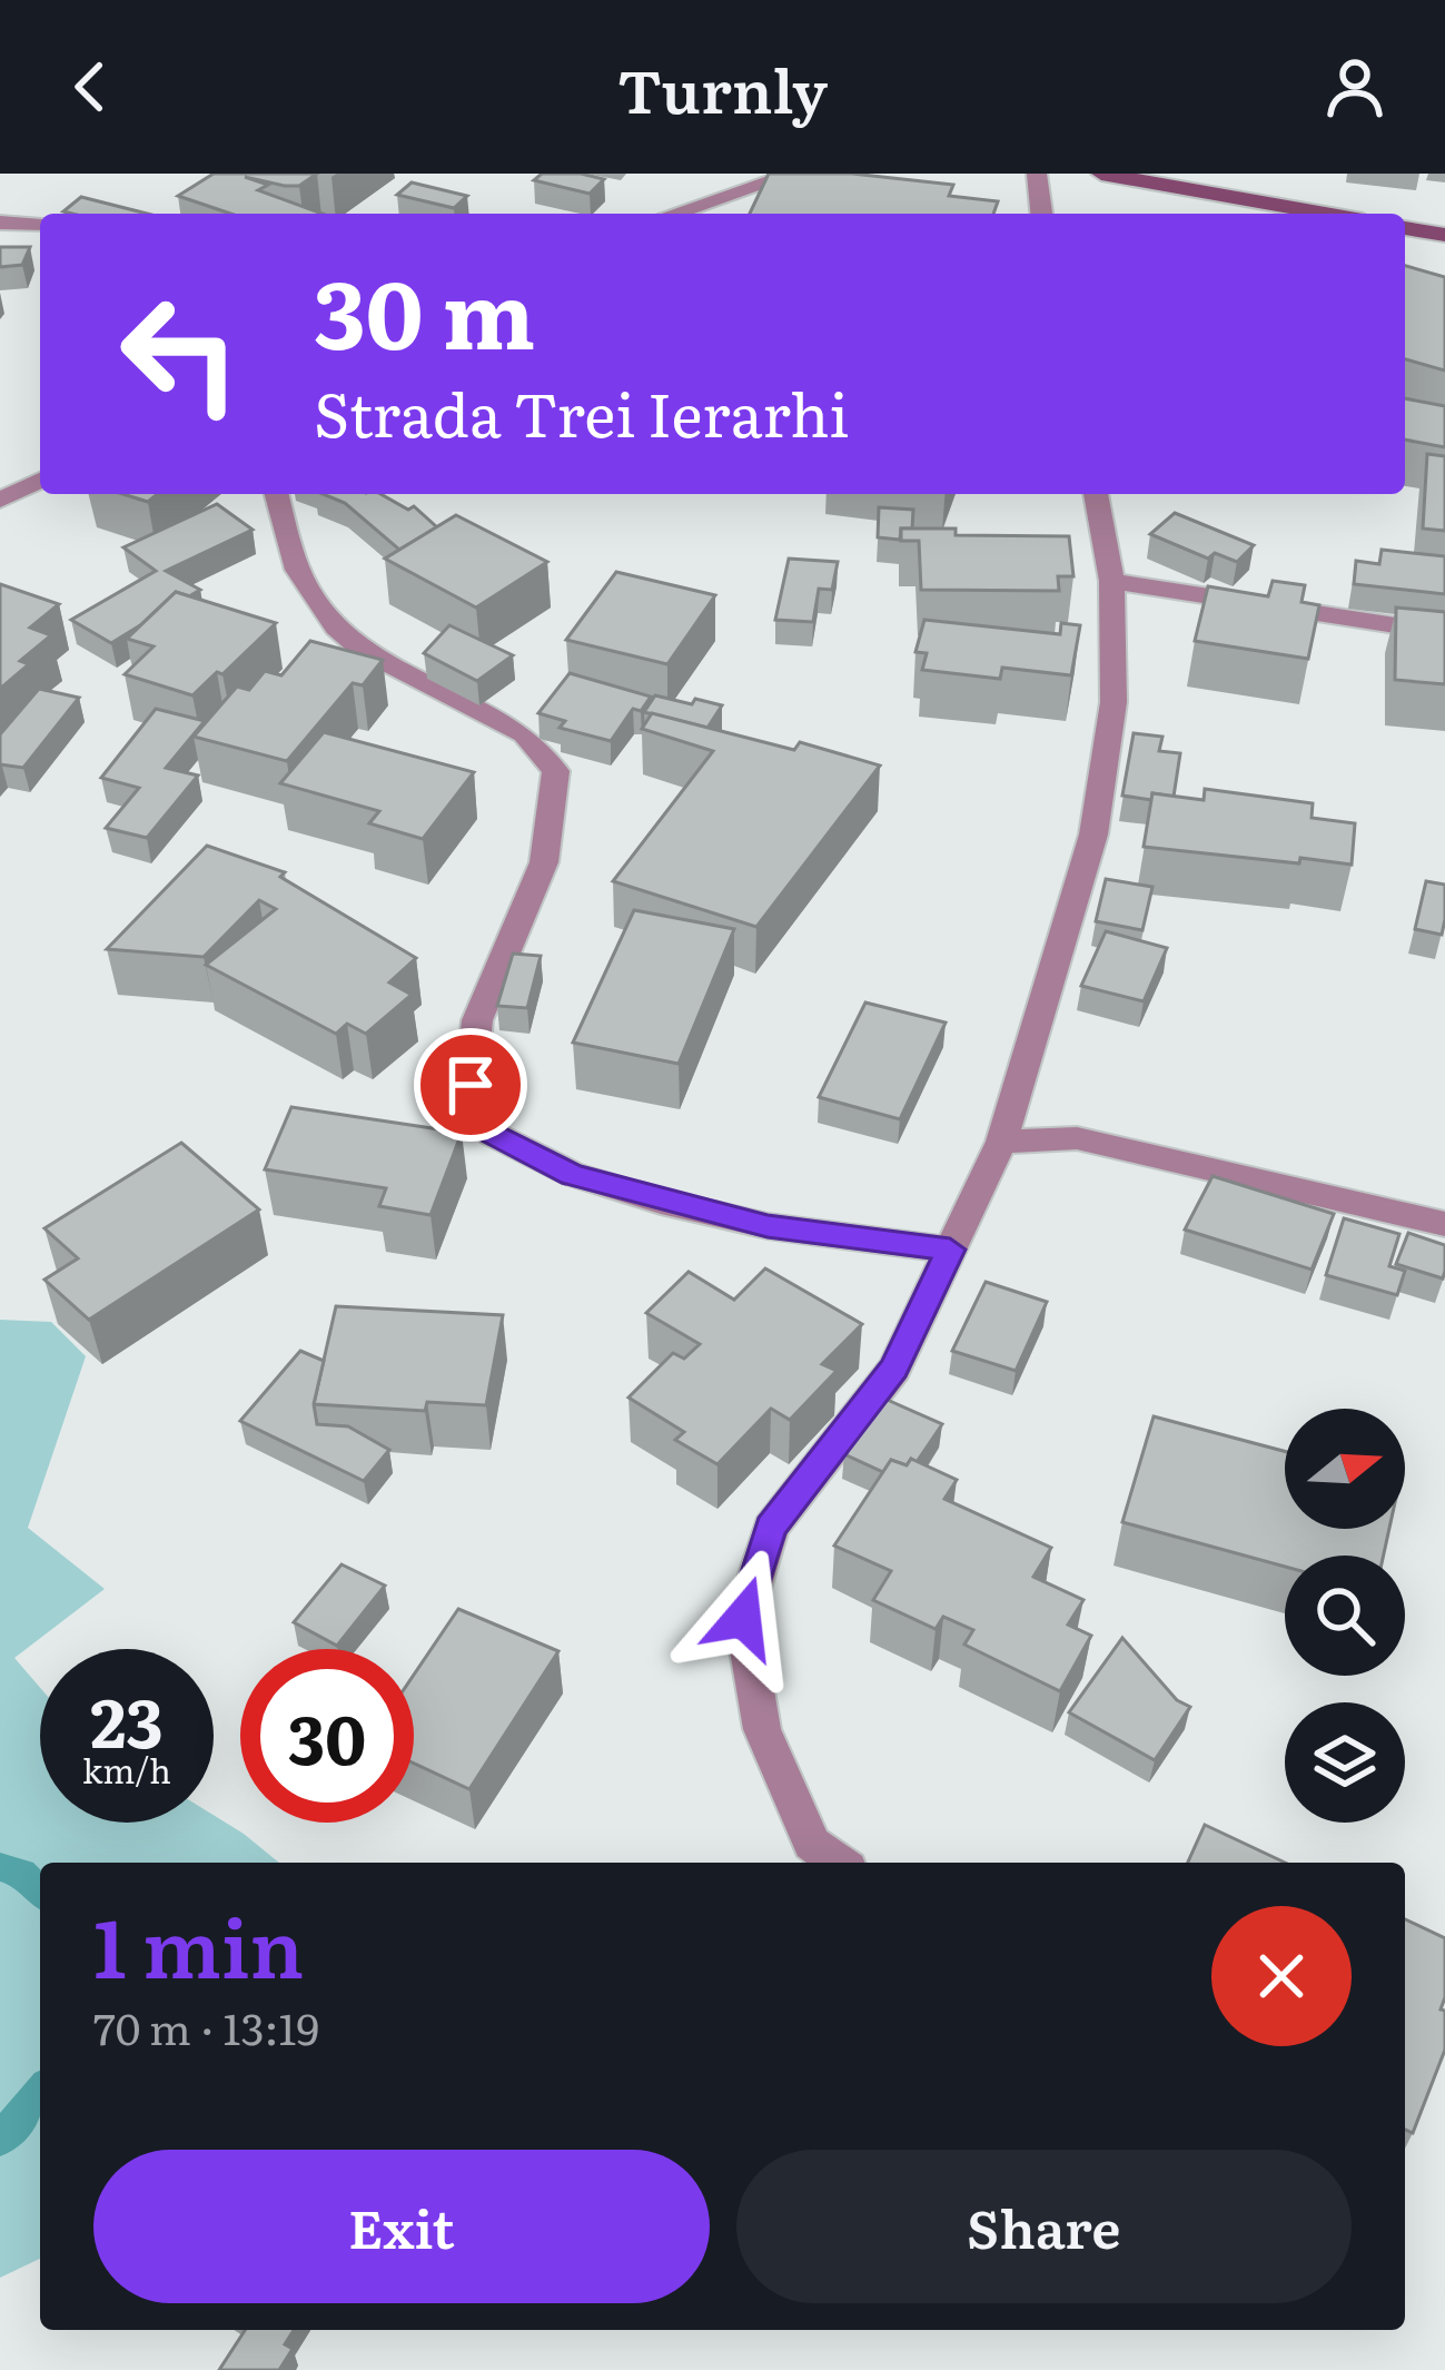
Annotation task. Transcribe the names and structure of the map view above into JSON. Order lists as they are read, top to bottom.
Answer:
{
  "north": "right",
  "page": {
    "header": "Turnly",
    "turn": ["30 m", "Strada Trei Ierarhi"],
    "speed": "23 km/h",
    "limit": "30",
    "heading": ["1 min", "70 m · 13:19"],
    "buttons": ["Exit", "Share"]
  }
}
